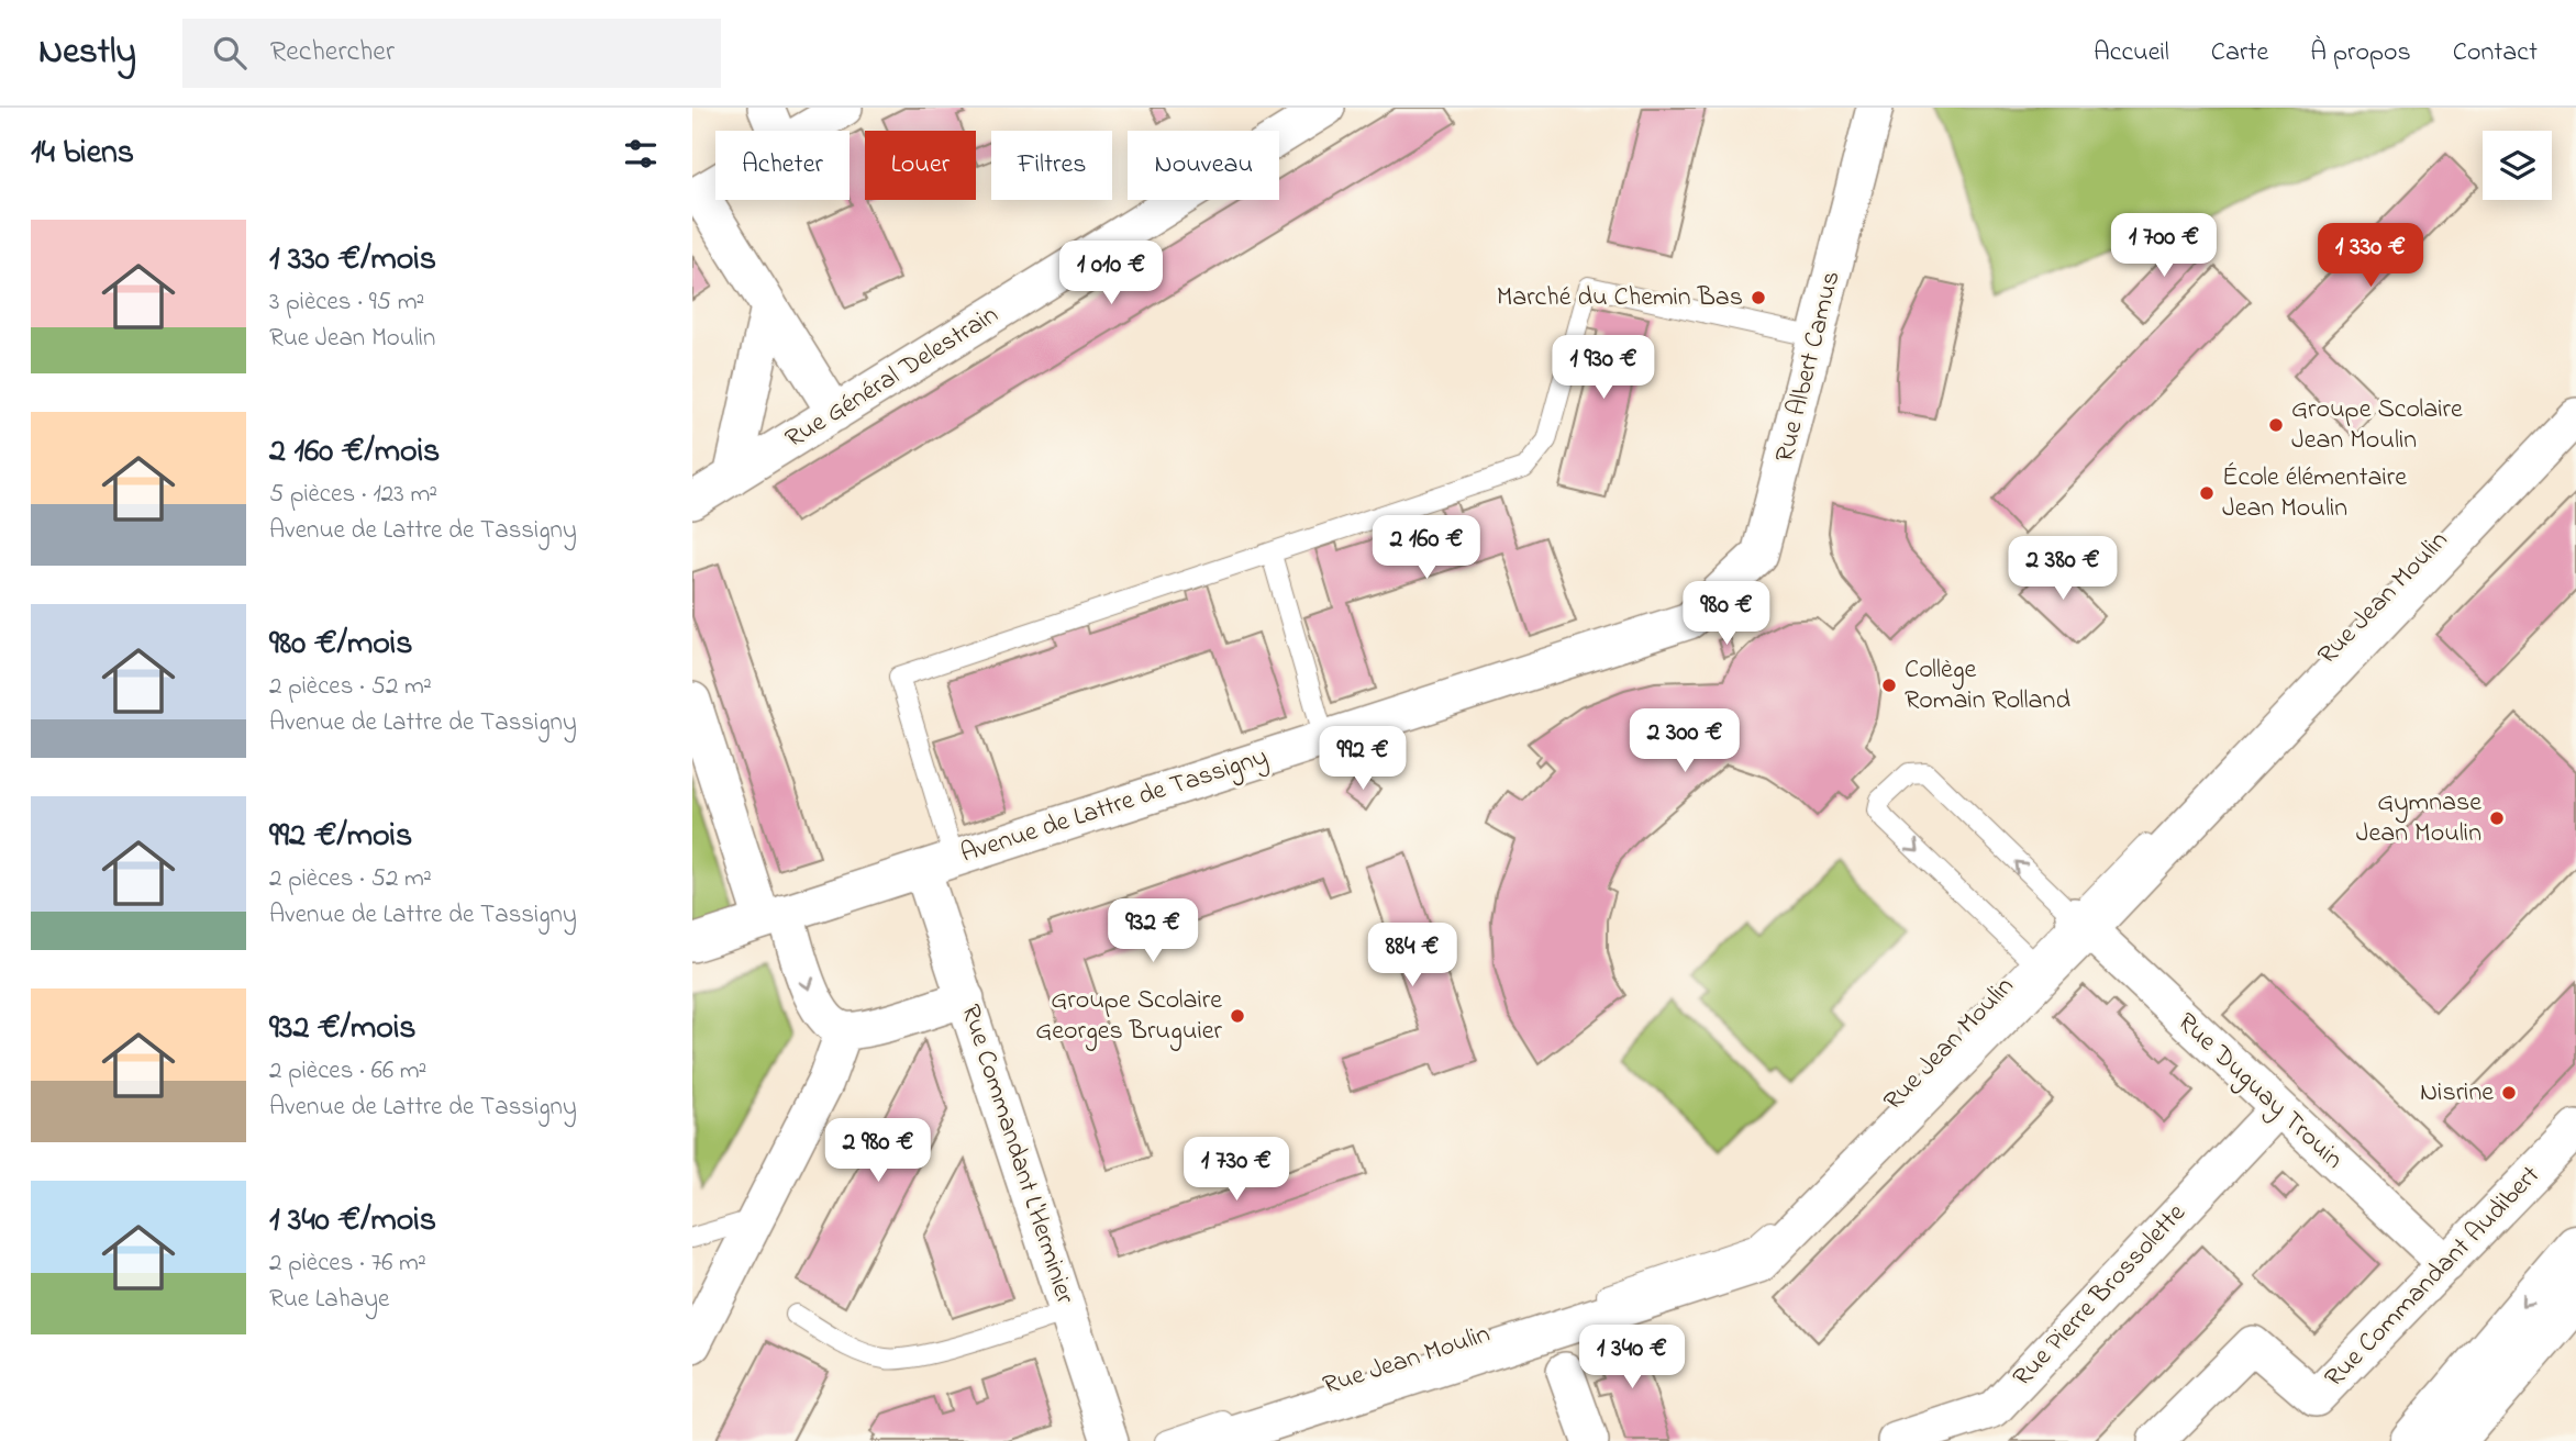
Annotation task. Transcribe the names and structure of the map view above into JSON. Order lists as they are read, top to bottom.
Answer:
{
  "streets": {
    "street": [
      "Rue Albert Camus",
      "Rue Général Delestrain",
      "Rue Jean Moulin",
      "Avenue de Lattre de Tassigny",
      "Rue Duguay Trouin",
      "Rue Commandant L'Herminier",
      "Rue Commandant Audibert",
      "Rue Pierre Brossolette"
    ]
  },
  "crossings": [
    ["Rue Albert Camus", "Avenue de Lattre de Tassigny"],
    ["Rue Jean Moulin", "Rue Duguay Trouin"],
    ["Avenue de Lattre de Tassigny", "Rue Commandant L'Herminier"],
    ["Rue Duguay Trouin", "Rue Commandant Audibert"],
    ["Rue Duguay Trouin", "Rue Pierre Brossolette"]
  ],
  "places": [
    "Marché du Chemin Bas",
    "Groupe Scolaire Jean Moulin",
    "École élémentaire Jean Moulin",
    "Collège Romain Rolland",
    "Gymnase Jean Moulin",
    "Groupe Scolaire Georges Bruguier",
    "Nisrine"
  ],
  "page": {
    "header": "Nestly",
    "search": "Rechercher",
    "nav": [
      "Accueil",
      "Carte",
      "À propos",
      "Contact"
    ],
    "heading": "14 biens",
    "chip": [
      "Acheter",
      "Louer",
      "Filtres",
      "Nouveau"
    ],
    "list": [
      {
        "name": "1 330 €/mois",
        "note": "3 pièces · 95 m² · Rue Jean Moulin"
      },
      {
        "name": "2 160 €/mois",
        "note": "5 pièces · 123 m² · Avenue de Lattre de Tassigny"
      },
      {
        "name": "980 €/mois",
        "note": "2 pièces · 52 m² · Avenue de Lattre de Tassigny"
      },
      {
        "name": "992 €/mois",
        "note": "2 pièces · 52 m² · Avenue de Lattre de Tassigny"
      },
      {
        "name": "932 €/mois",
        "note": "2 pièces · 66 m² · Avenue de Lattre de Tassigny"
      },
      {
        "name": "1 340 €/mois",
        "note": "2 pièces · 76 m² · Rue Lahaye"
      }
    ],
    "price": [
      "1 700 €",
      "1 330 €",
      "1 010 €",
      "1 930 €",
      "2 160 €",
      "2 380 €",
      "980 €",
      "2 300 €",
      "992 €",
      "932 €",
      "884 €",
      "2 980 €",
      "1 730 €",
      "1 340 €"
    ]
  }
}
